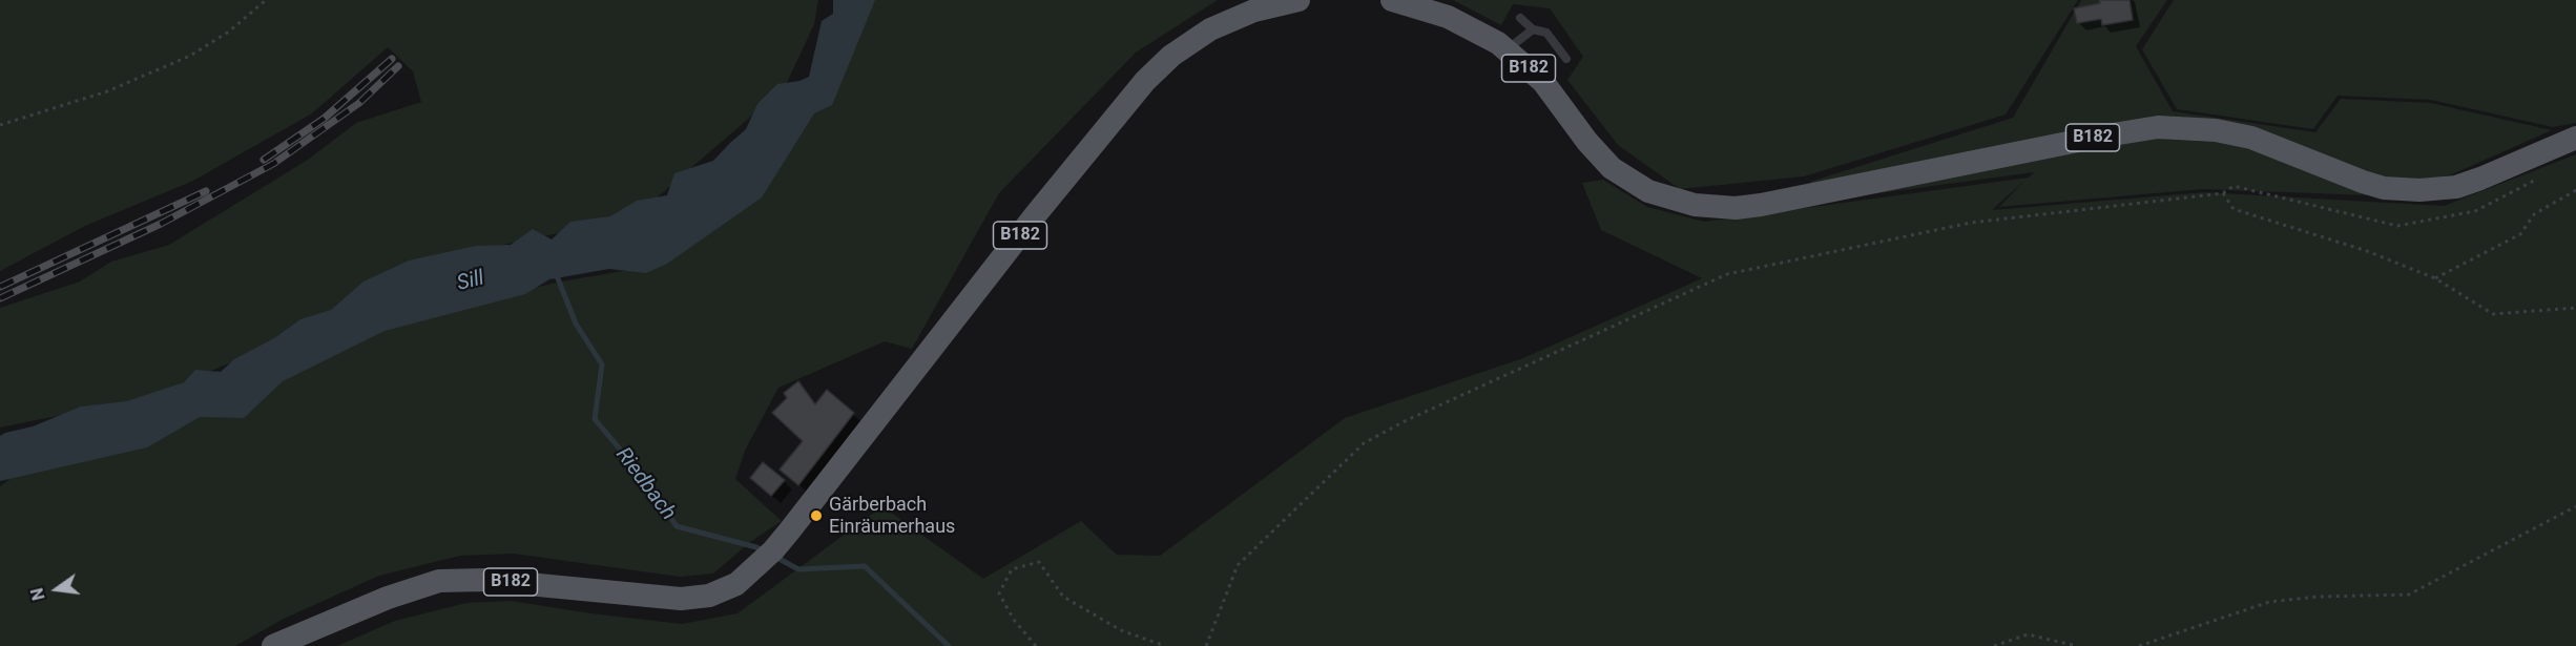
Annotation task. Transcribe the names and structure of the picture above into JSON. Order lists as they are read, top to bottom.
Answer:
{
  "streets": {
    "main road": ["B182"]
  },
  "water": ["Sill", "Riedbach"],
  "places": ["Gärberbach Einräumerhaus"],
  "north": "left"
}
